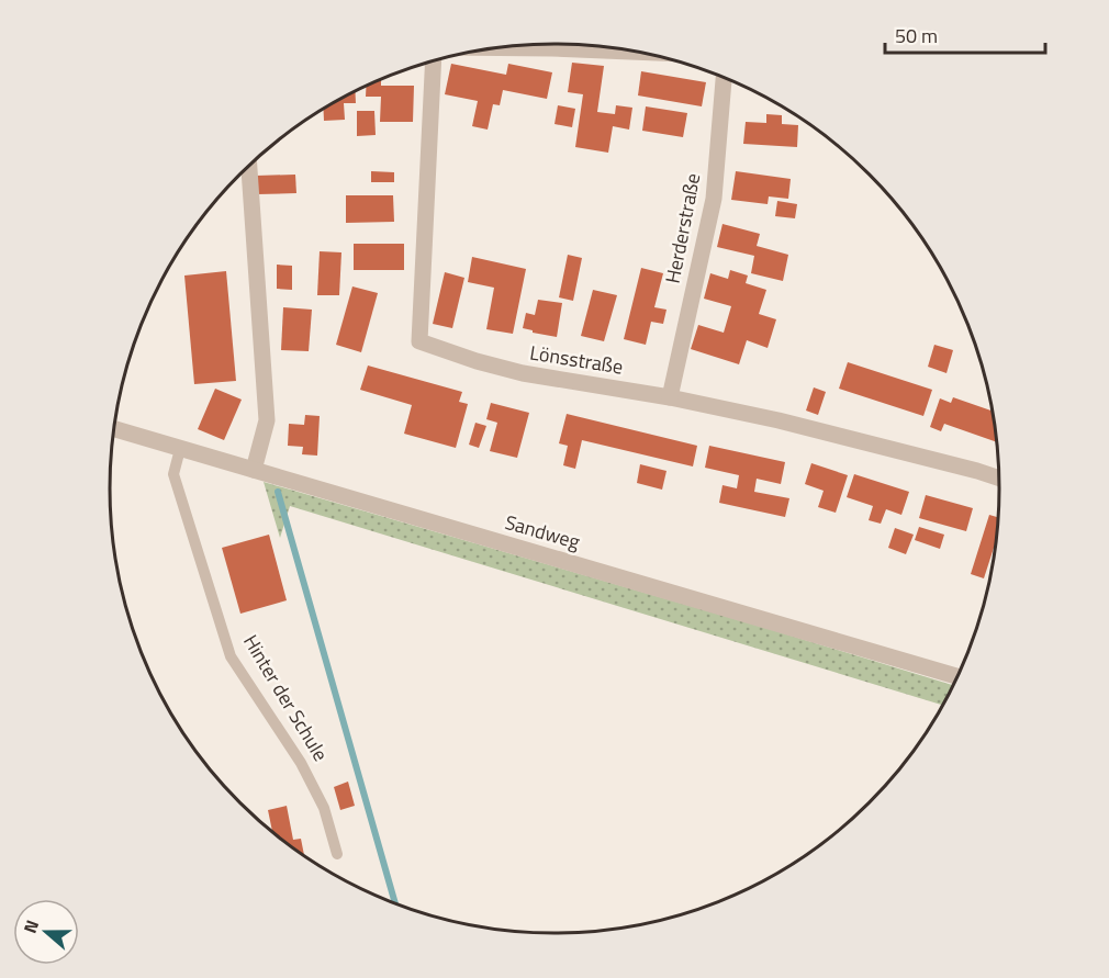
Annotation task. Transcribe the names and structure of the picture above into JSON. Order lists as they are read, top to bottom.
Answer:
{
  "streets": {
    "street": ["Herderstraße", "Lönsstraße", "Sandweg"],
    "lane": ["Hinter der Schule"]
  },
  "crossings": [
    ["Herderstraße", "Lönsstraße"],
    ["Sandweg", "Hinter der Schule"]
  ],
  "scale_bar": "50 m",
  "north": "left"
}
